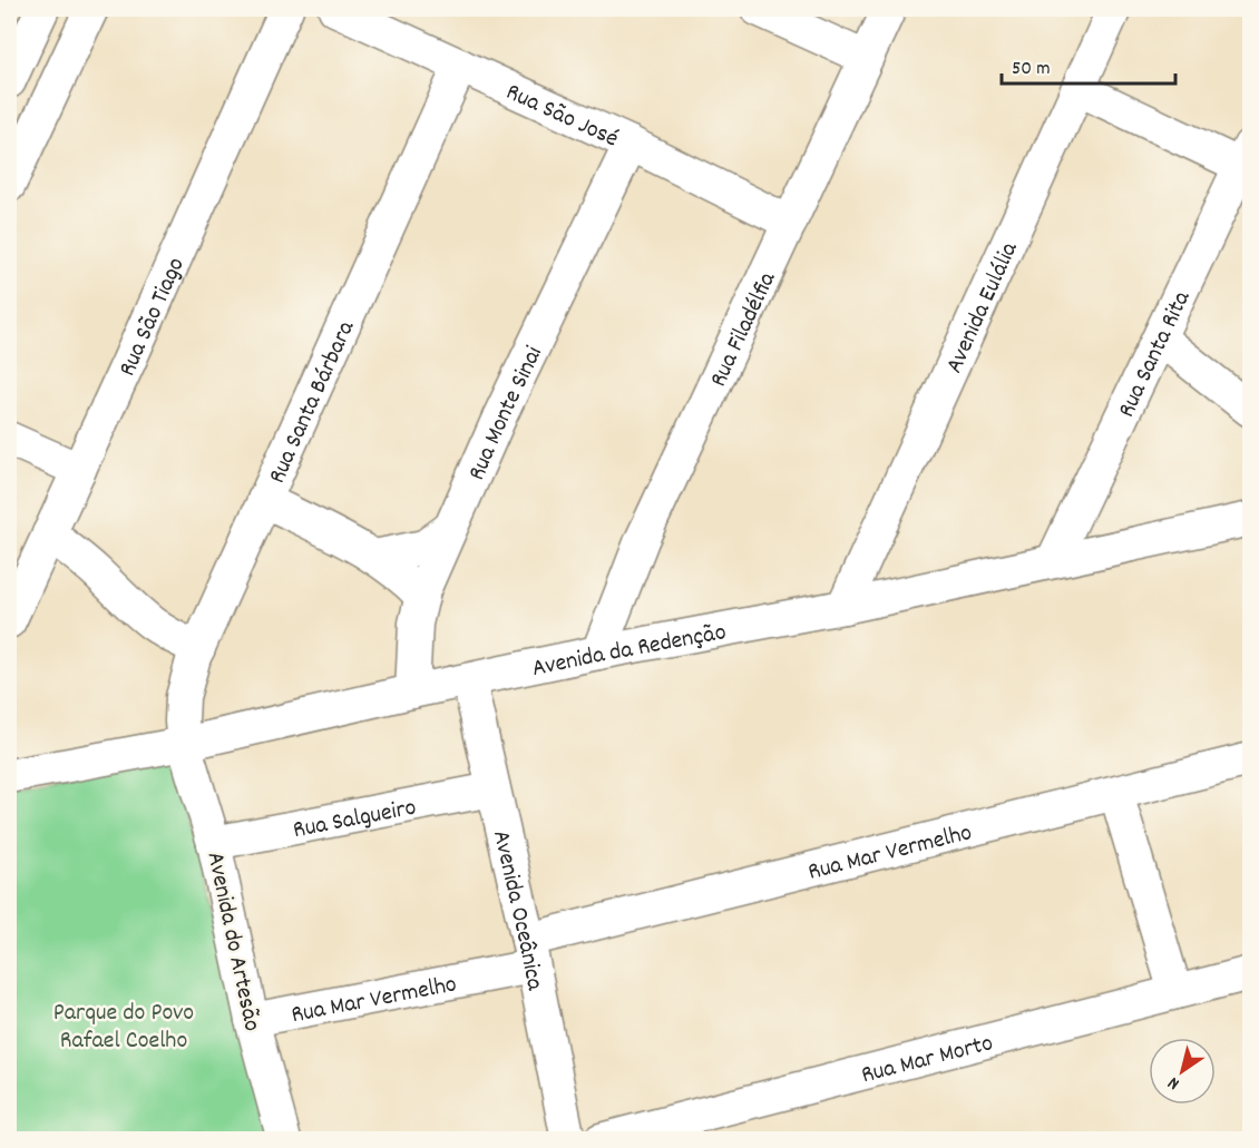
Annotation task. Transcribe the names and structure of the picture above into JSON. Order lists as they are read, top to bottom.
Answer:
{
  "streets": {
    "street": [
      "Rua São José",
      "Avenida Eulália",
      "Rua São Tiago",
      "Rua Filadélfia",
      "Rua Santa Rita",
      "Rua Santa Bárbara",
      "Rua Monte Sinai",
      "Avenida da Redenção",
      "Rua Salgueiro",
      "Rua Mar Vermelho",
      "Avenida Oceânica",
      "Avenida do Artesão",
      "Rua Mar Morto"
    ]
  },
  "crossings": [
    ["Rua São José", "Rua Filadélfia"],
    ["Rua São José", "Rua Santa Bárbara"],
    ["Rua São José", "Rua Monte Sinai"],
    ["Avenida Eulália", "Avenida da Redenção"],
    ["Rua Filadélfia", "Avenida da Redenção"],
    ["Rua Santa Rita", "Avenida da Redenção"],
    ["Rua Santa Bárbara", "Avenida da Redenção"],
    ["Rua Santa Bárbara", "Avenida do Artesão"],
    ["Rua Monte Sinai", "Avenida da Redenção"],
    ["Avenida da Redenção", "Avenida Oceânica"],
    ["Avenida da Redenção", "Avenida do Artesão"],
    ["Rua Salgueiro", "Avenida Oceânica"],
    ["Rua Salgueiro", "Avenida do Artesão"],
    ["Rua Mar Vermelho", "Avenida Oceânica"],
    ["Rua Mar Vermelho", "Avenida do Artesão"]
  ],
  "parks": ["Parque do Povo Rafael Coelho"],
  "scale_bar": "50 m",
  "north": "bottom left"
}
